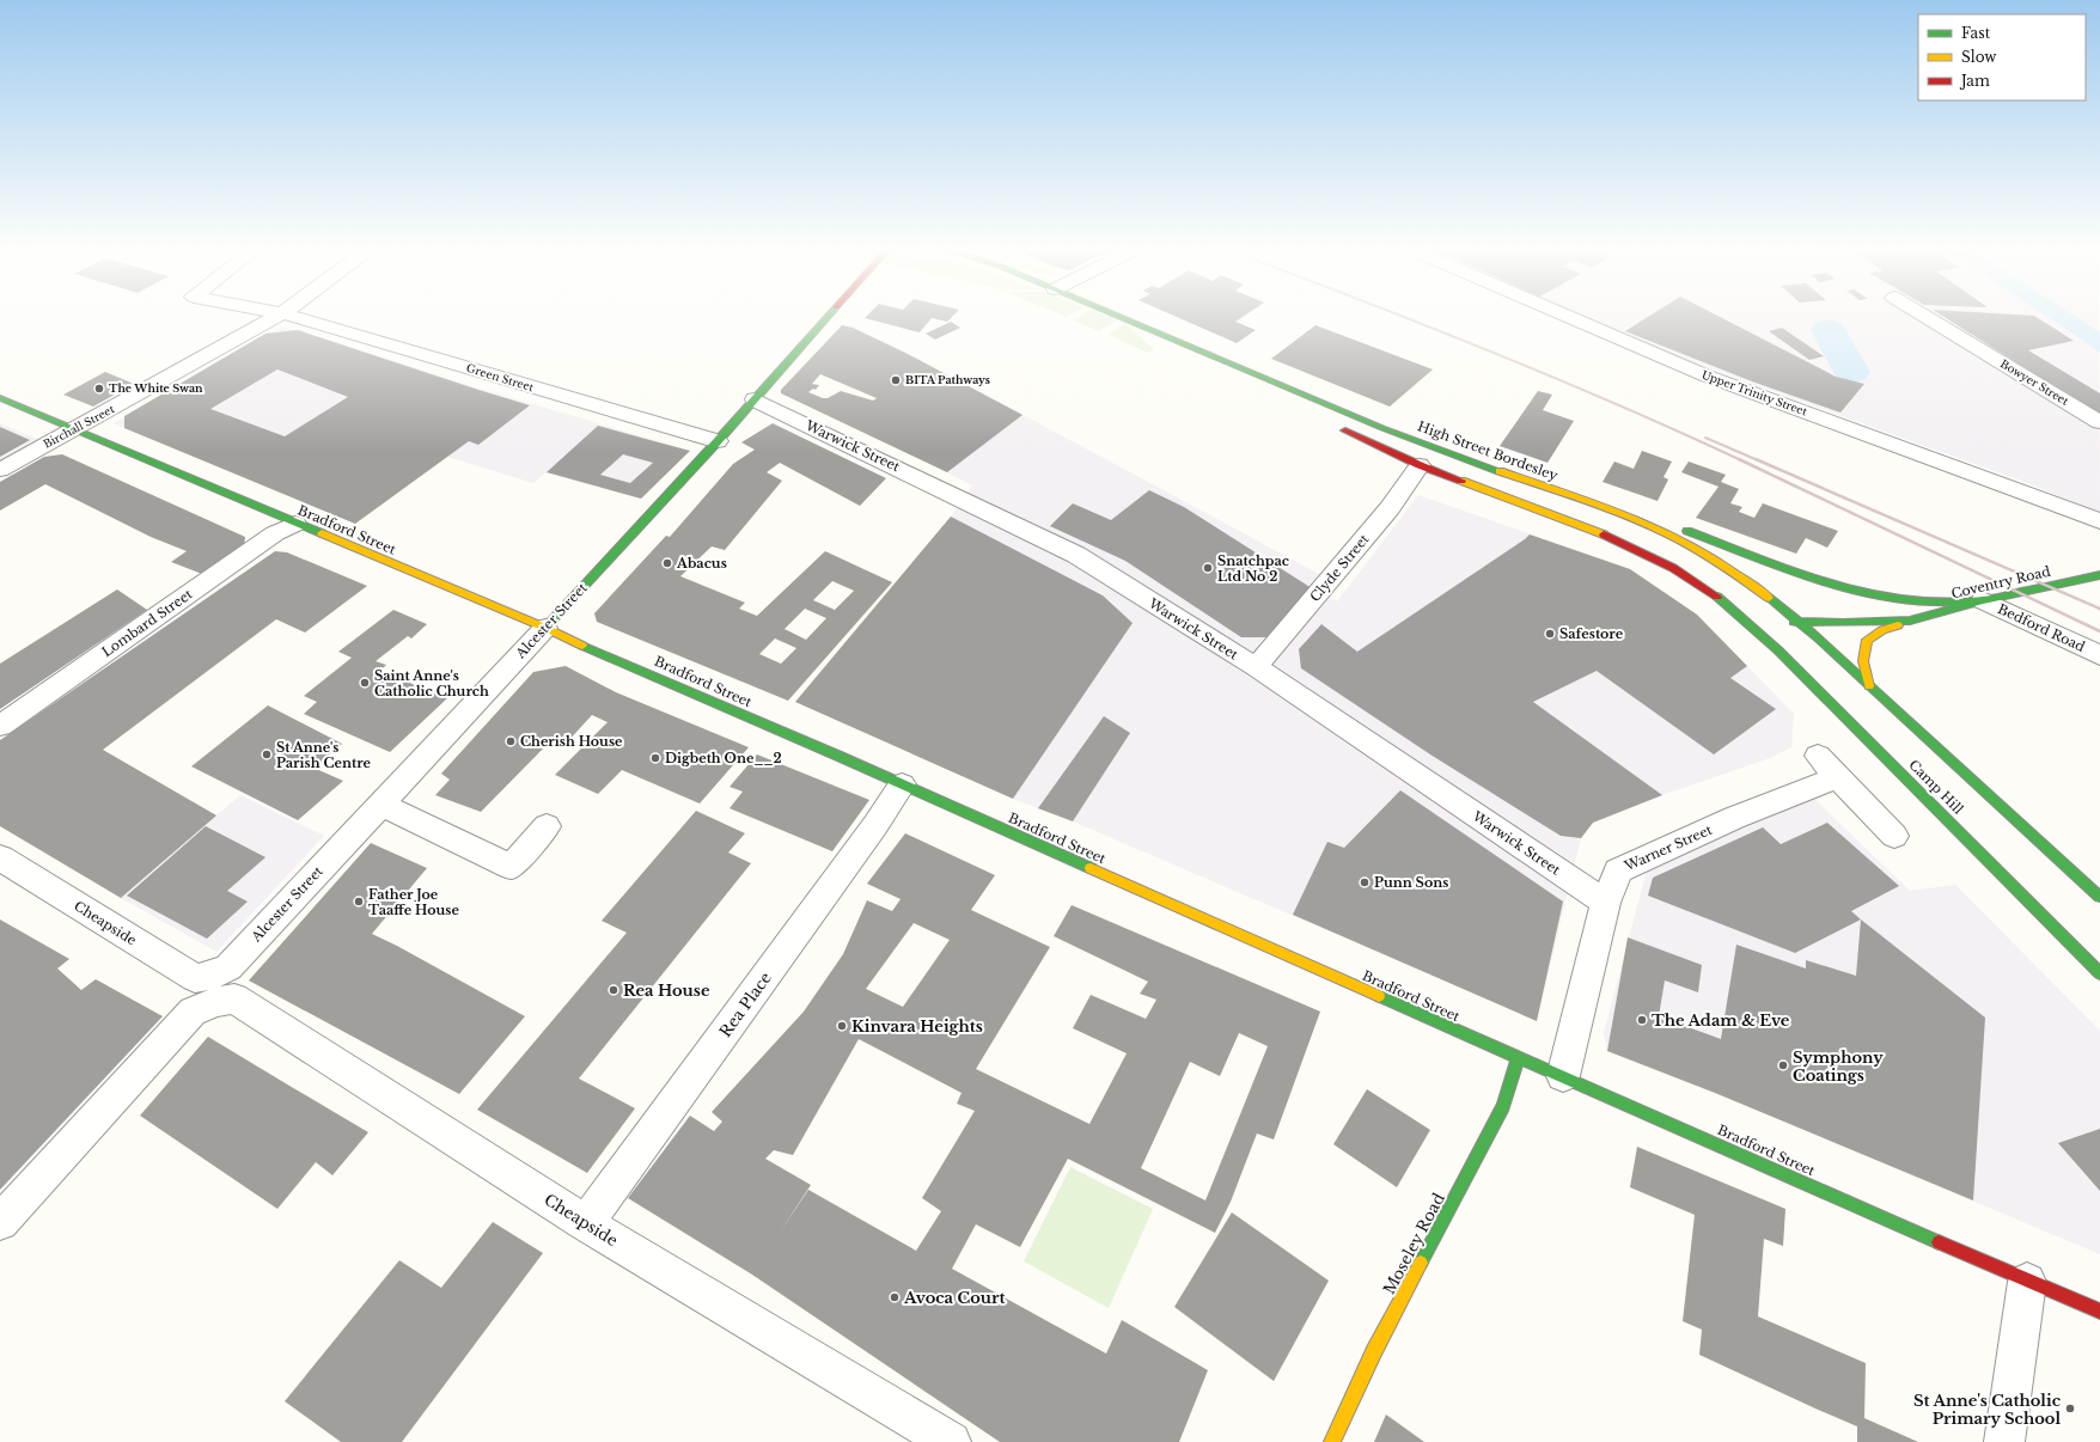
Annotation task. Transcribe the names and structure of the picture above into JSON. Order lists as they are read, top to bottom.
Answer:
{
  "streets": {
    "main road": [
      "High Street Bordesley",
      "Bradford Street",
      "Coventry Road",
      "Alcester Street",
      "Camp Hill",
      "Moseley Road"
    ],
    "street": [
      "Green Street",
      "Bowyer Street",
      "Upper Trinity Street",
      "Birchall Street",
      "Warwick Street",
      "Clyde Street",
      "Lombard Street",
      "Bedford Road",
      "Warner Street",
      "Cheapside",
      "Rea Place"
    ]
  },
  "crossings": [
    ["Green Street", "Alcester Street"],
    ["Birchall Street", "Bradford Street"],
    ["Warwick Street", "Clyde Street"],
    ["Warwick Street", "Alcester Street"],
    ["Warwick Street", "Warner Street"],
    ["High Street Bordesley", "Coventry Road"],
    ["High Street Bordesley", "Camp Hill"],
    ["Bradford Street", "Alcester Street"],
    ["Bradford Street", "Lombard Street"],
    ["Bradford Street", "Warner Street"],
    ["Bradford Street", "Rea Place"],
    ["Bradford Street", "Moseley Road"],
    ["Coventry Road", "Bedford Road"],
    ["Coventry Road", "Camp Hill"],
    ["Alcester Street", "Cheapside"],
    ["Cheapside", "Rea Place"]
  ],
  "places": [
    "BITA Pathways",
    "The White Swan",
    "Abacus",
    "Snatchpac Ltd No 2",
    "Safestore",
    "Saint Anne's Catholic Church",
    "Cherish House",
    "St Anne's Parish Centre",
    "Digbeth One__2",
    "Punn Sons",
    "Father Joe Taaffe House",
    "Rea House",
    "The Adam & Eve",
    "Kinvara Heights",
    "Symphony Coatings",
    "Avoca Court",
    "St Anne's Catholic Primary School"
  ],
  "legend": ["Fast", "Slow", "Jam"]
}
